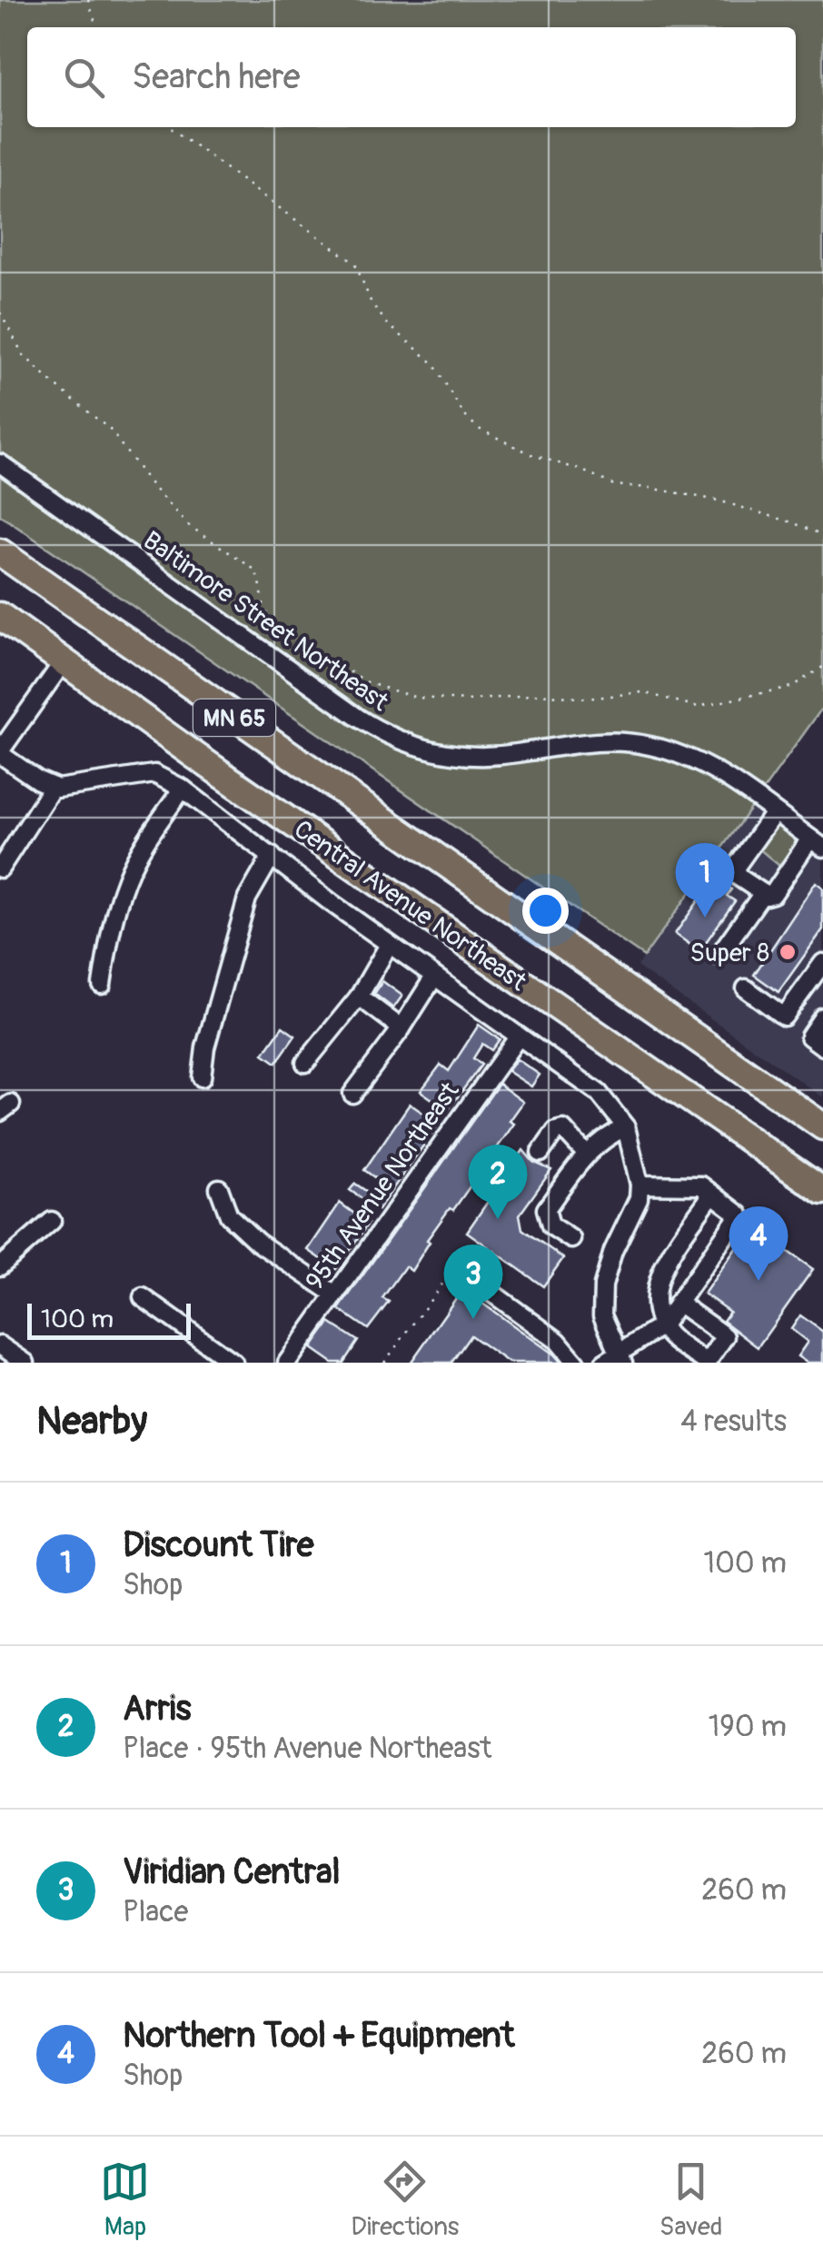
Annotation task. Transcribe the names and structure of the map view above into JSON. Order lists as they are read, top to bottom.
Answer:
{
  "streets": {
    "highway": ["MN 65", "Central Avenue Northeast"],
    "street": ["Baltimore Street Northeast", "95th Avenue Northeast"]
  },
  "places": ["Super 8"],
  "scale_bar": "100 m",
  "page": {
    "search": "Search here",
    "pins": [
      "1",
      "2",
      "4",
      "3"
    ],
    "scale": "100 m",
    "heading": ["Nearby", "4 results"],
    "list": [
      {
        "mark": "1",
        "name": "Discount Tire",
        "note": "Shop",
        "value": "100 m"
      },
      {
        "mark": "2",
        "name": "Arris",
        "note": "Place · 95th Avenue Northeast",
        "value": "190 m"
      },
      {
        "mark": "3",
        "name": "Viridian Central",
        "note": "Place",
        "value": "260 m"
      },
      {
        "mark": "4",
        "name": "Northern Tool + Equipment",
        "note": "Shop",
        "value": "260 m"
      }
    ],
    "nav": ["Map", "Directions", "Saved"]
  }
}
